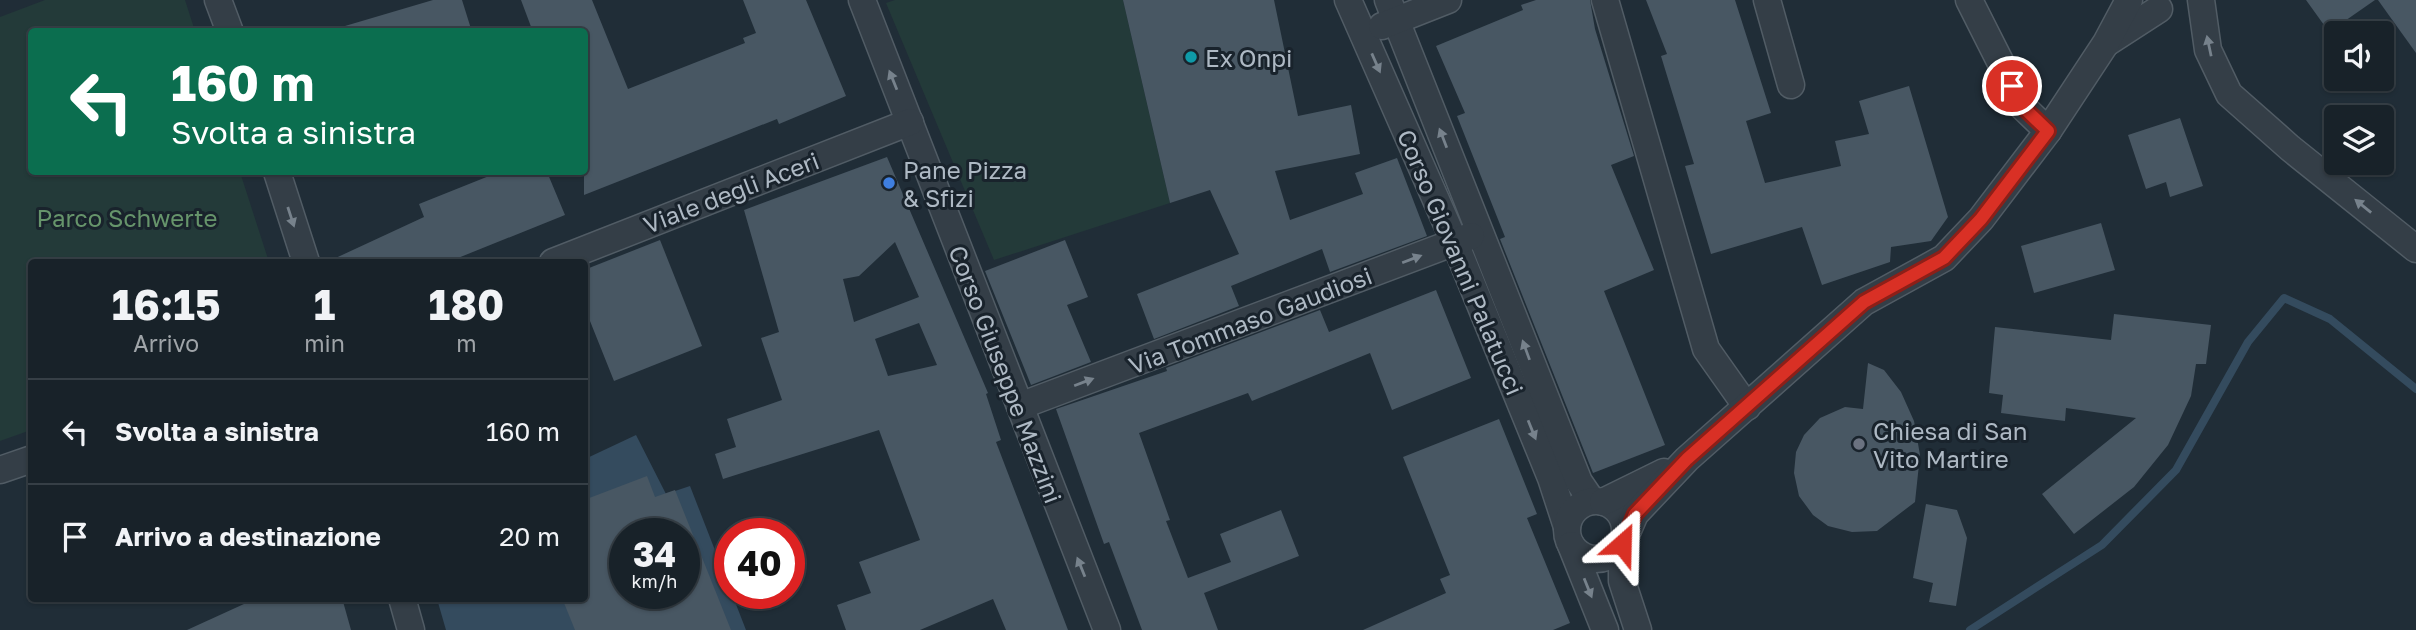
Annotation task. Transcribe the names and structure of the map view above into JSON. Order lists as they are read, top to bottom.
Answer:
{
  "streets": {
    "street": [
      "Viale degli Aceri",
      "Corso Giovanni Palatucci",
      "Via Tommaso Gaudiosi",
      "Corso Giuseppe Mazzini"
    ]
  },
  "crossings": [
    ["Viale degli Aceri", "Corso Giuseppe Mazzini"],
    ["Corso Giovanni Palatucci", "Via Tommaso Gaudiosi"],
    ["Via Tommaso Gaudiosi", "Corso Giuseppe Mazzini"]
  ],
  "one_way": ["Via Tommaso Gaudiosi", "Corso Giuseppe Mazzini"],
  "parks": ["Parco Schwerte"],
  "places": ["Ex Onpi", "Pane Pizza & Sfizi", "Chiesa di San Vito Martire"],
  "page": {
    "turn": ["160 m", "Svolta a sinistra"],
    "eta": [
      "16:15",
      "Arrivo",
      "1",
      "min",
      "180",
      "m"
    ],
    "list": [
      {
        "name": "Svolta a sinistra",
        "value": "160 m"
      },
      {
        "name": "Arrivo a destinazione",
        "value": "20 m"
      }
    ],
    "speed": "34 km/h",
    "limit": "40"
  }
}
